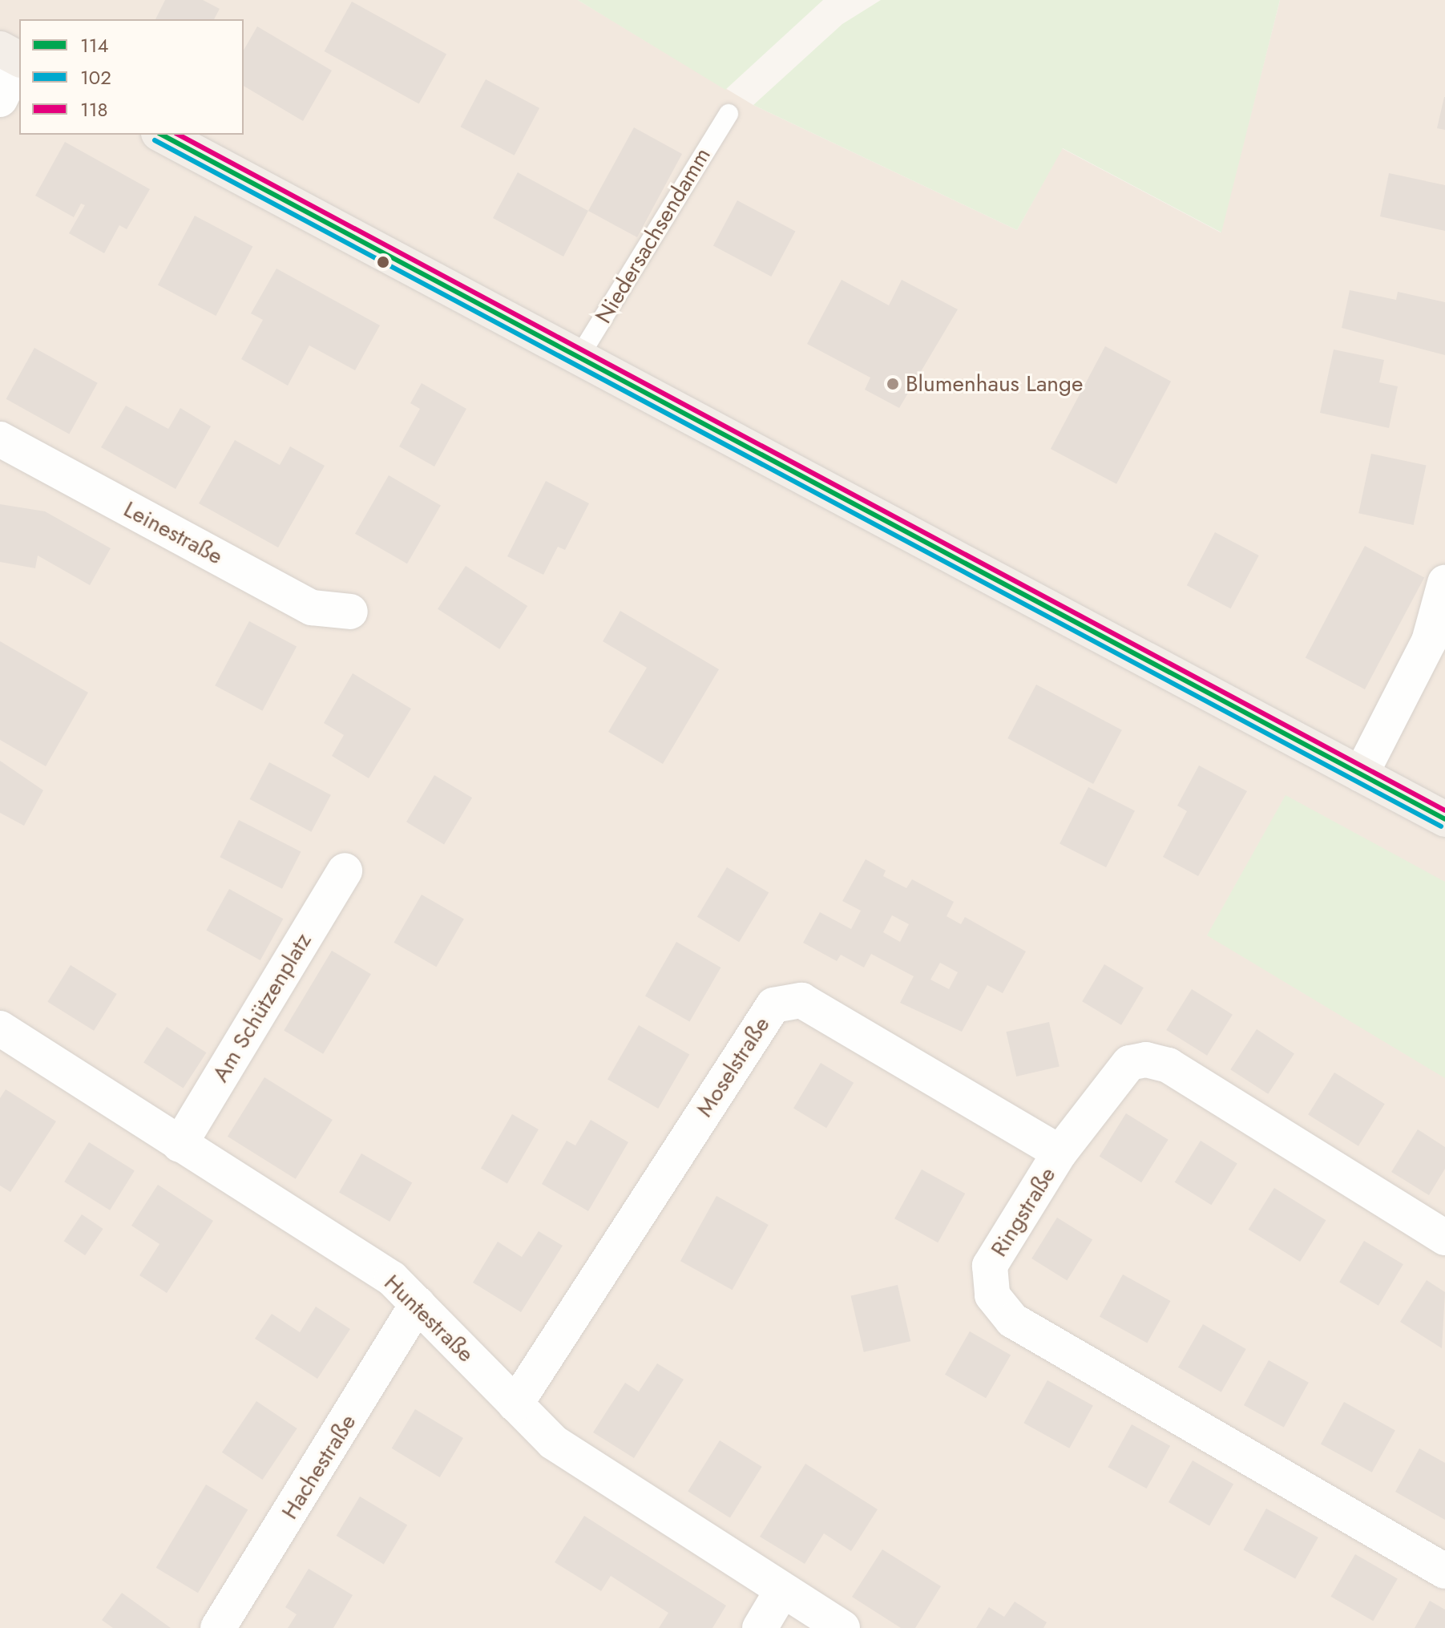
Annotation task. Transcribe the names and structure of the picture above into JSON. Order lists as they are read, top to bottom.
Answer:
{
  "streets": {
    "street": [
      "Leinestraße",
      "Am Schützenplatz",
      "Moselstraße",
      "Ringstraße",
      "Huntestraße",
      "Hachestraße"
    ],
    "lane": ["Niedersachsendamm"]
  },
  "crossings": [
    ["Am Schützenplatz", "Huntestraße"],
    ["Moselstraße", "Ringstraße"],
    ["Moselstraße", "Huntestraße"],
    ["Huntestraße", "Hachestraße"]
  ],
  "places": ["Blumenhaus Lange"],
  "lines": ["transit line 114", "transit line 118", "transit line 102"],
  "legend": ["114", "102", "118"]
}
